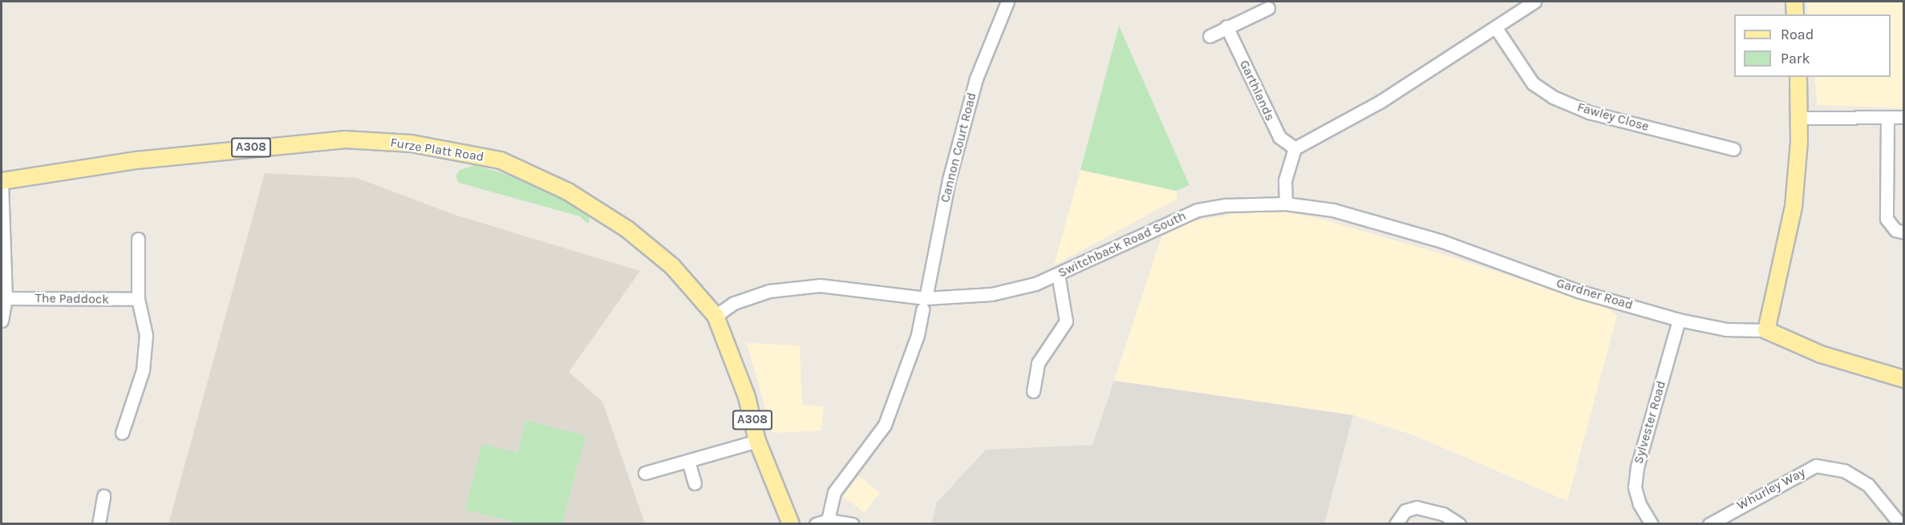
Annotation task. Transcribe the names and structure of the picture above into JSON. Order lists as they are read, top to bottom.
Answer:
{
  "streets": {
    "main road": ["A308", "Furze Platt Road", "Gardner Road"],
    "street": [
      "Garthlands",
      "Fawley Close",
      "Cannon Court Road",
      "Switchback Road South",
      "The Paddock",
      "Sylvester Road",
      "Whurley Way"
    ]
  },
  "crossings": [
    ["Cannon Court Road", "Switchback Road South"],
    ["Furze Platt Road", "Switchback Road South"],
    ["Switchback Road South", "Gardner Road"],
    ["Gardner Road", "Sylvester Road"]
  ],
  "legend": ["Road", "Park"]
}
